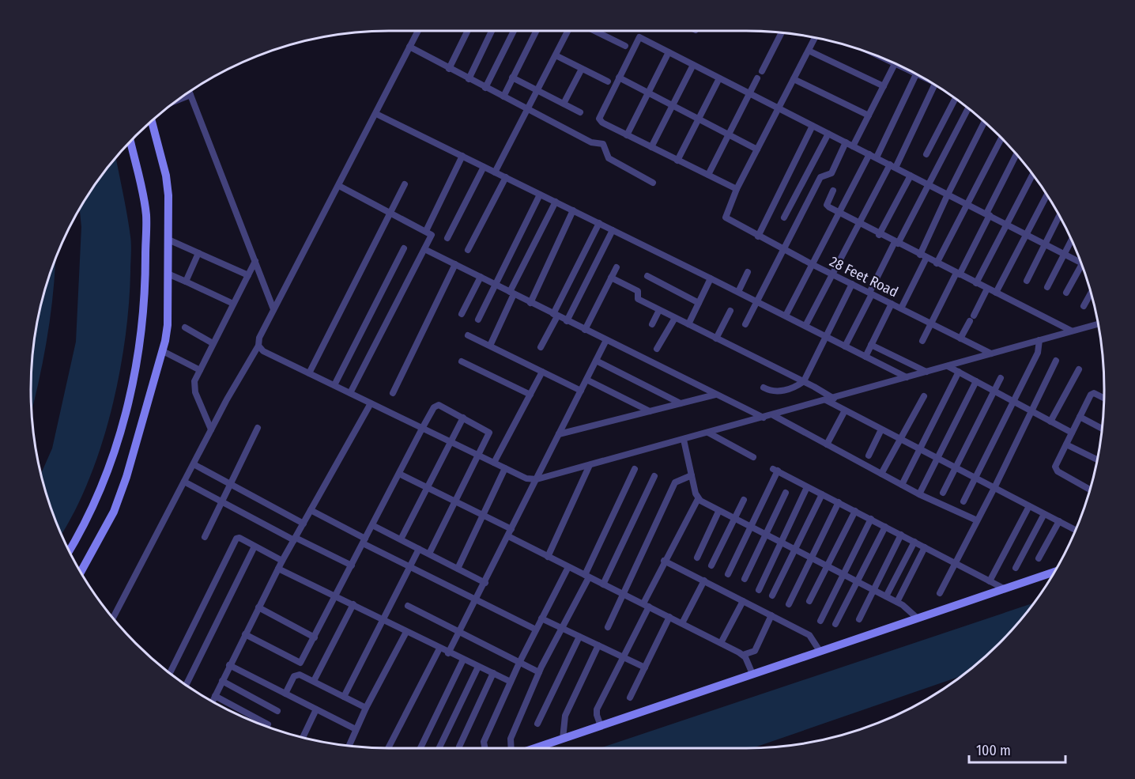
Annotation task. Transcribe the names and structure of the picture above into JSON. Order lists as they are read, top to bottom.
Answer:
{
  "streets": {
    "street": ["28 Feet Road"]
  },
  "scale_bar": "100 m"
}
